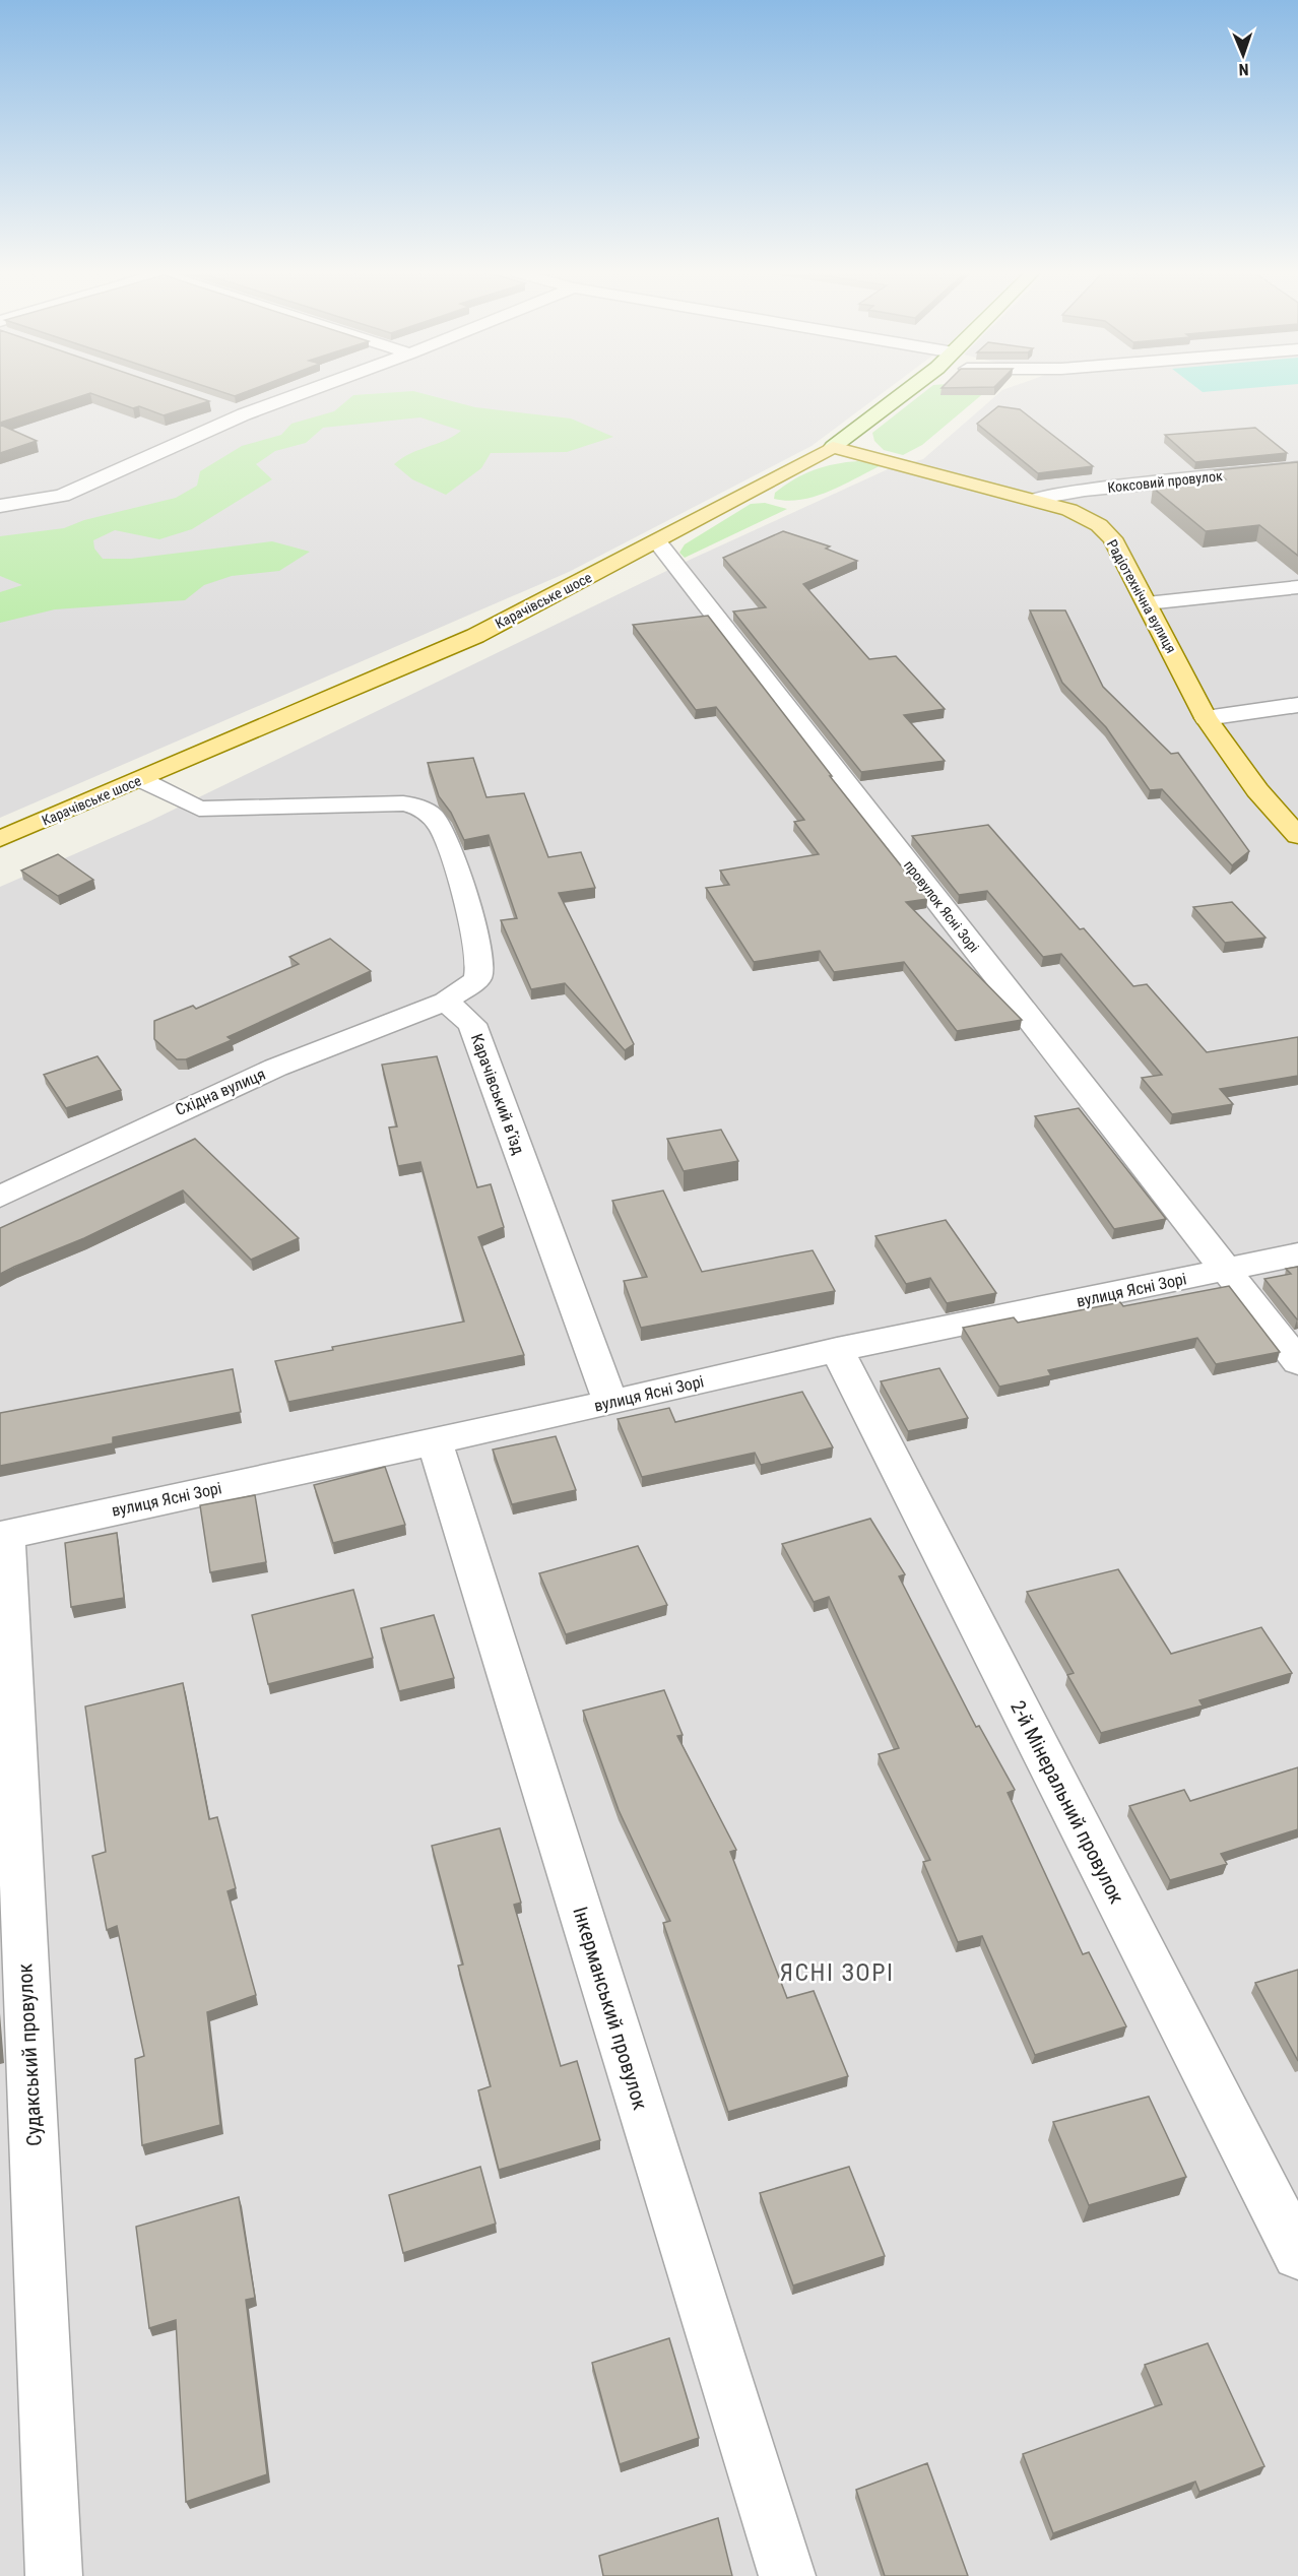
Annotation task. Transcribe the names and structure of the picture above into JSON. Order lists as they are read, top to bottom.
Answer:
{
  "streets": {
    "main road": ["Радіотехнічна вулиця", "Карачівське шосе"],
    "street": [
      "Коксовий провулок",
      "провулок Ясні Зорі",
      "Східна вулиця",
      "Карачівський в’їзд",
      "вулиця Ясні Зорі",
      "2-й Мінеральний провулок",
      "Інкерманський провулок",
      "Судакський провулок"
    ]
  },
  "crossings": [
    ["Коксовий провулок", "Радіотехнічна вулиця"],
    ["Радіотехнічна вулиця", "Карачівське шосе"],
    ["Карачівське шосе", "провулок Ясні Зорі"],
    ["провулок Ясні Зорі", "вулиця Ясні Зорі"],
    ["Східна вулиця", "Карачівський в’їзд"],
    ["Карачівський в’їзд", "вулиця Ясні Зорі"],
    ["вулиця Ясні Зорі", "2-й Мінеральний провулок"],
    ["вулиця Ясні Зорі", "Інкерманський провулок"],
    ["вулиця Ясні Зорі", "Судакський провулок"]
  ],
  "districts": ["ЯСНІ ЗОРІ"],
  "north": "bottom"
}
